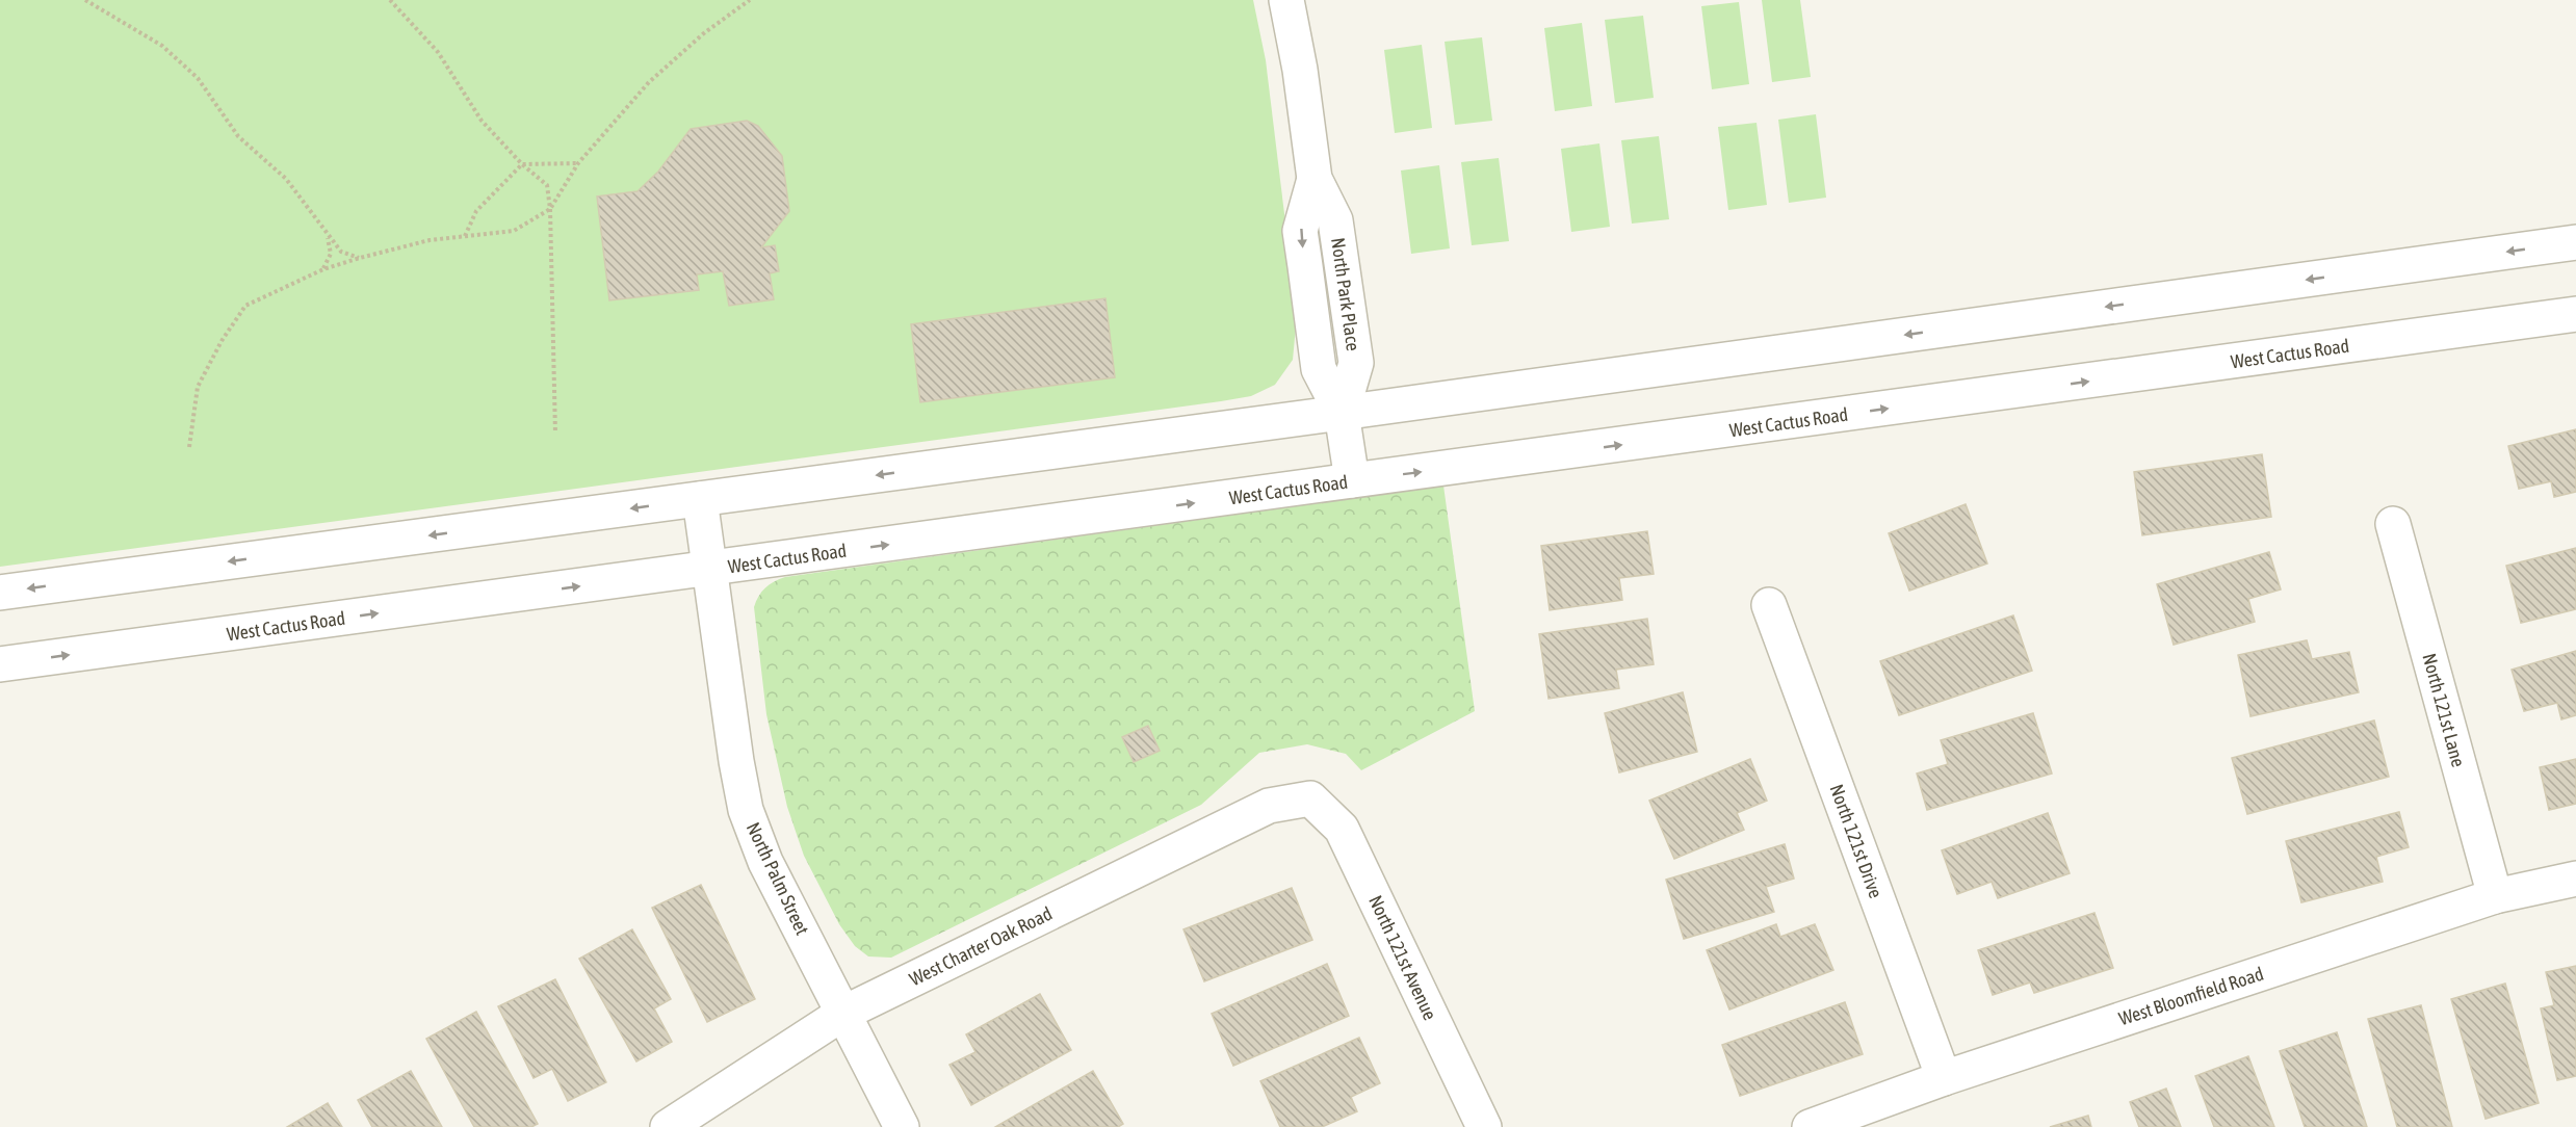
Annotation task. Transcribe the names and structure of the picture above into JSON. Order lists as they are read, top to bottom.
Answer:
{
  "streets": {
    "street": [
      "North Park Place",
      "West Cactus Road",
      "North 121st Lane",
      "North 121st Drive",
      "North Palm Street",
      "West Charter Oak Road",
      "North 121st Avenue",
      "West Bloomfield Road"
    ]
  },
  "crossings": [
    ["North Park Place", "West Cactus Road"],
    ["West Cactus Road", "North Palm Street"],
    ["North 121st Lane", "West Bloomfield Road"],
    ["North 121st Drive", "West Bloomfield Road"],
    ["North Palm Street", "West Charter Oak Road"],
    ["West Charter Oak Road", "North 121st Avenue"]
  ]
}
